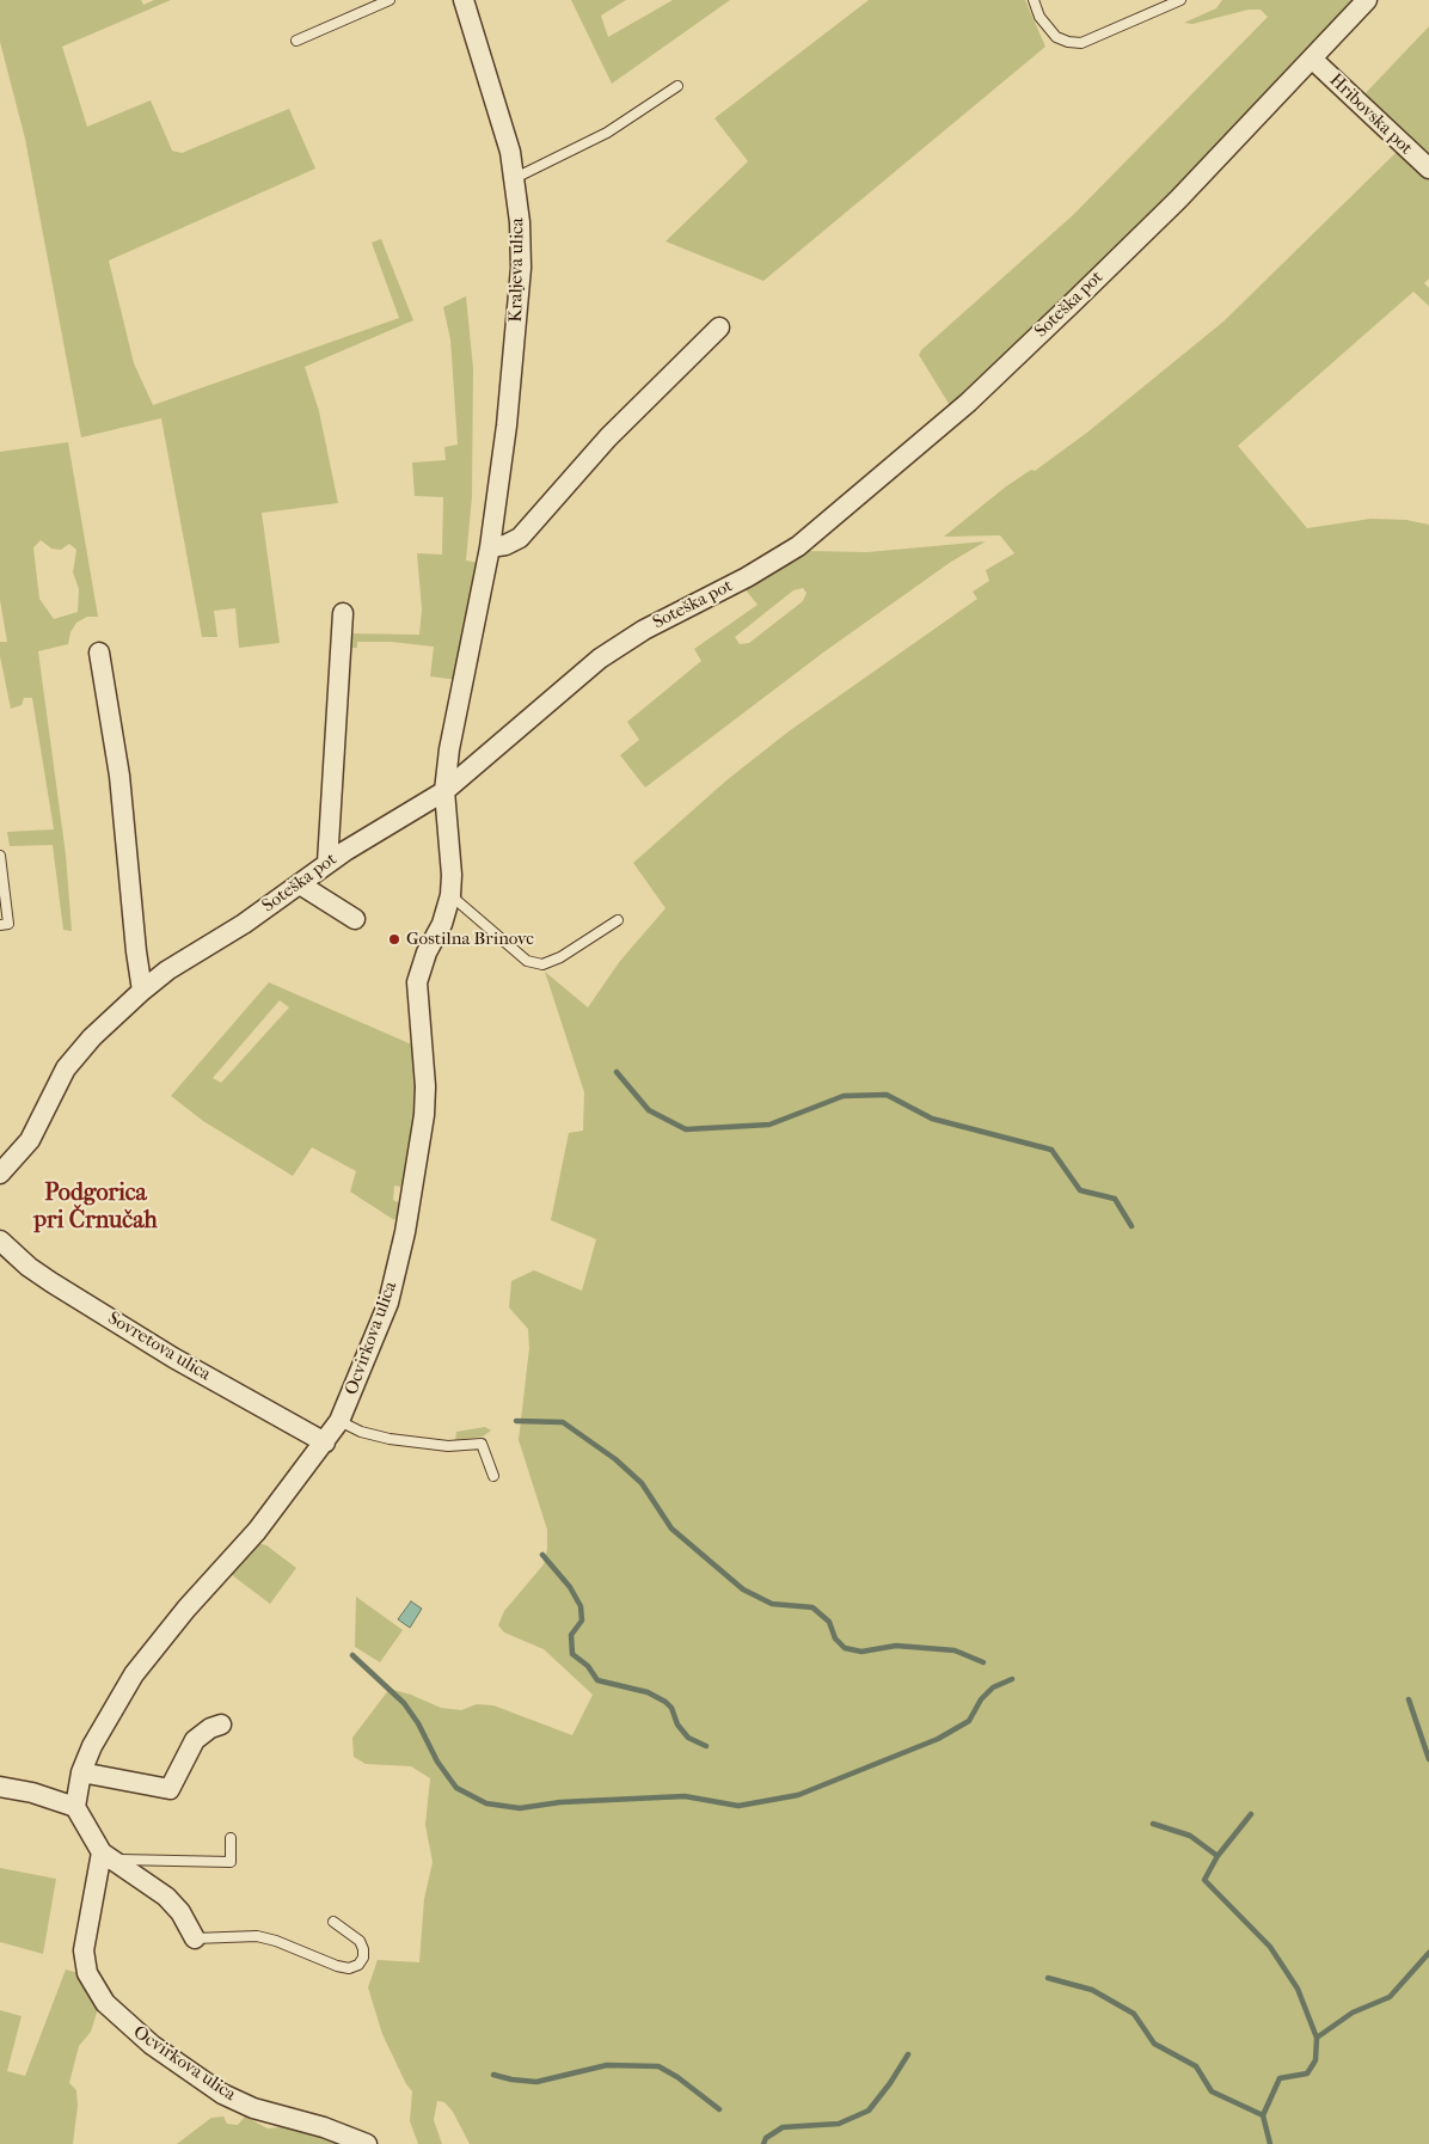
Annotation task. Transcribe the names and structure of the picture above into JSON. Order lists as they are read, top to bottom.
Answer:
{
  "streets": {
    "street": [
      "Hribovska pot",
      "Kraljeva ulica",
      "Soteška pot",
      "Ocvirkova ulica",
      "Sovretova ulica"
    ]
  },
  "crossings": [
    ["Hribovska pot", "Soteška pot"],
    ["Kraljeva ulica", "Soteška pot"],
    ["Kraljeva ulica", "Ocvirkova ulica"],
    ["Soteška pot", "Ocvirkova ulica"],
    ["Ocvirkova ulica", "Sovretova ulica"]
  ],
  "districts": ["Podgorica pri Črnučah"],
  "places": ["Gostilna Brinovc"]
}
